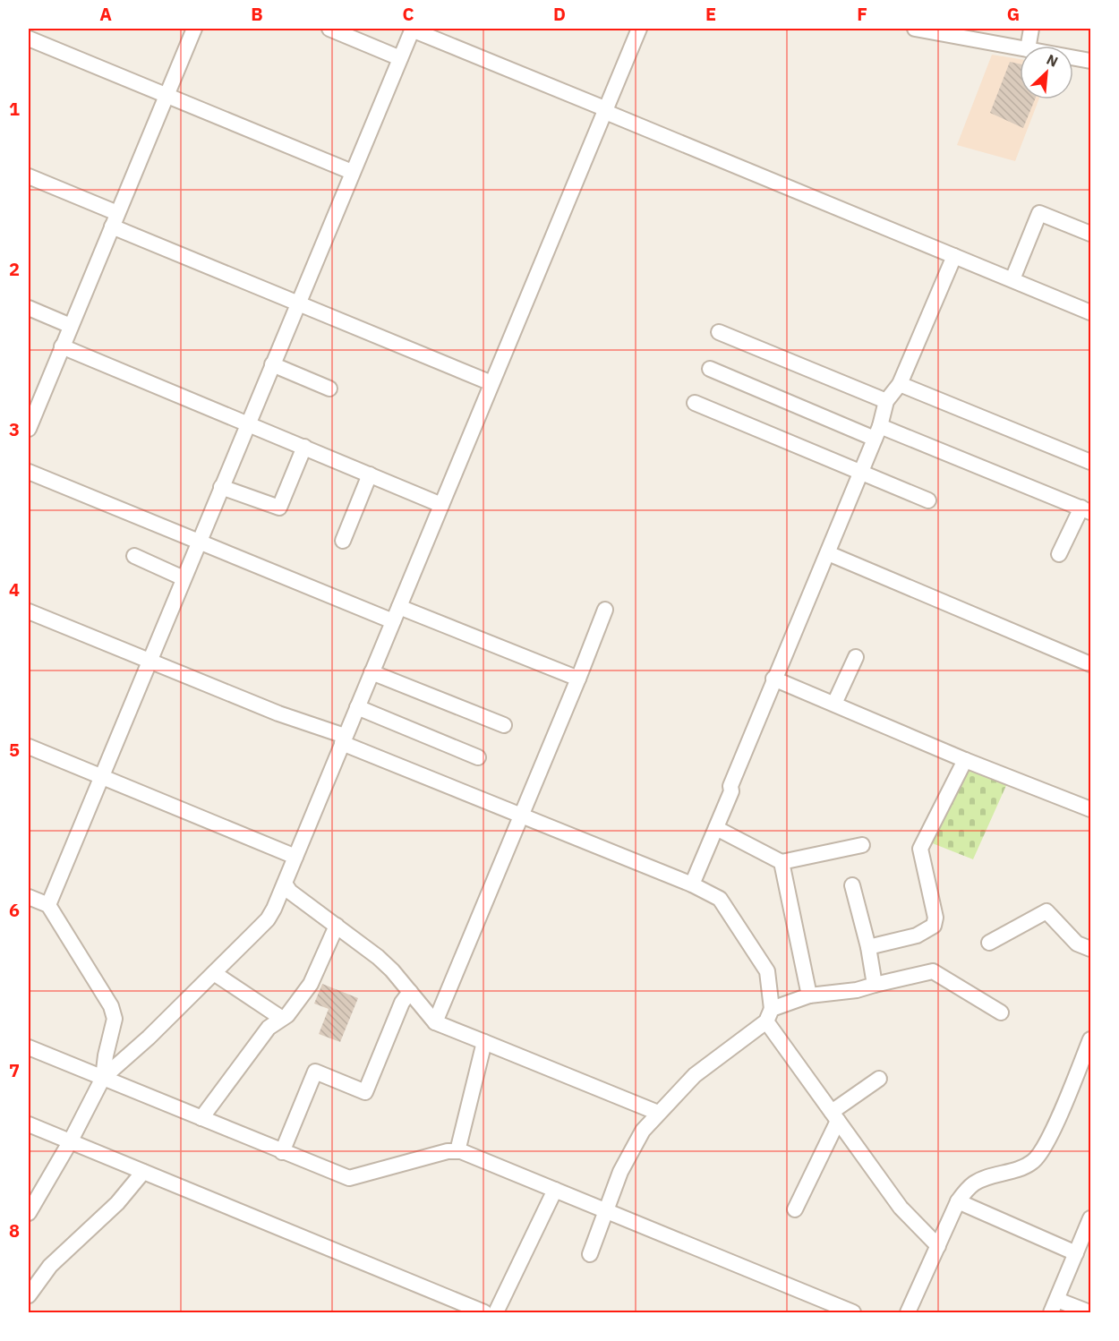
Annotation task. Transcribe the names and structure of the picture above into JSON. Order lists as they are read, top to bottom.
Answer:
{
  "north": "top right",
  "grid": {
    "columns": [
      "A",
      "B",
      "C",
      "D",
      "E",
      "F",
      "G"
    ],
    "rows": [
      "1",
      "2",
      "3",
      "4",
      "5",
      "6",
      "7",
      "8"
    ]
  }
}
